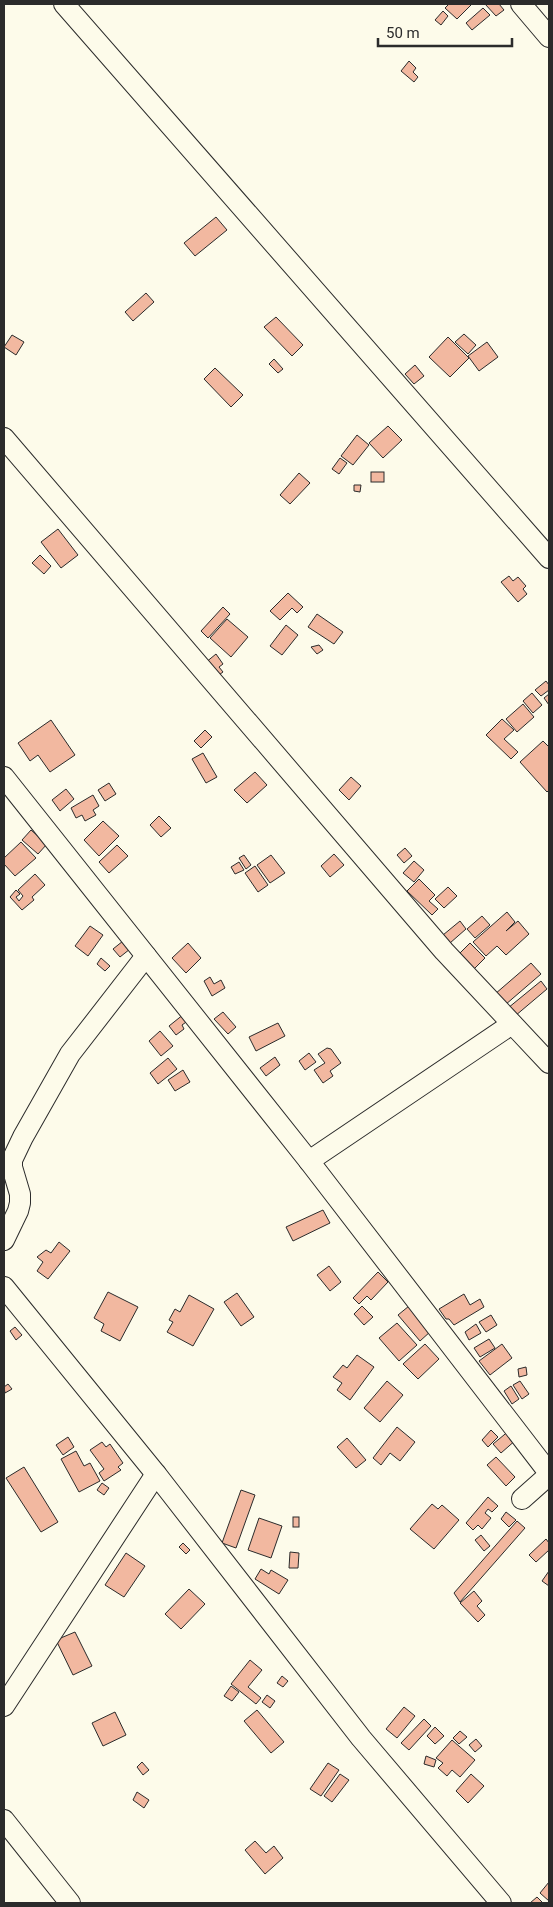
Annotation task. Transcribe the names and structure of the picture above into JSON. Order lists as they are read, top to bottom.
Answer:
{
  "scale_bar": "50 m"
}
